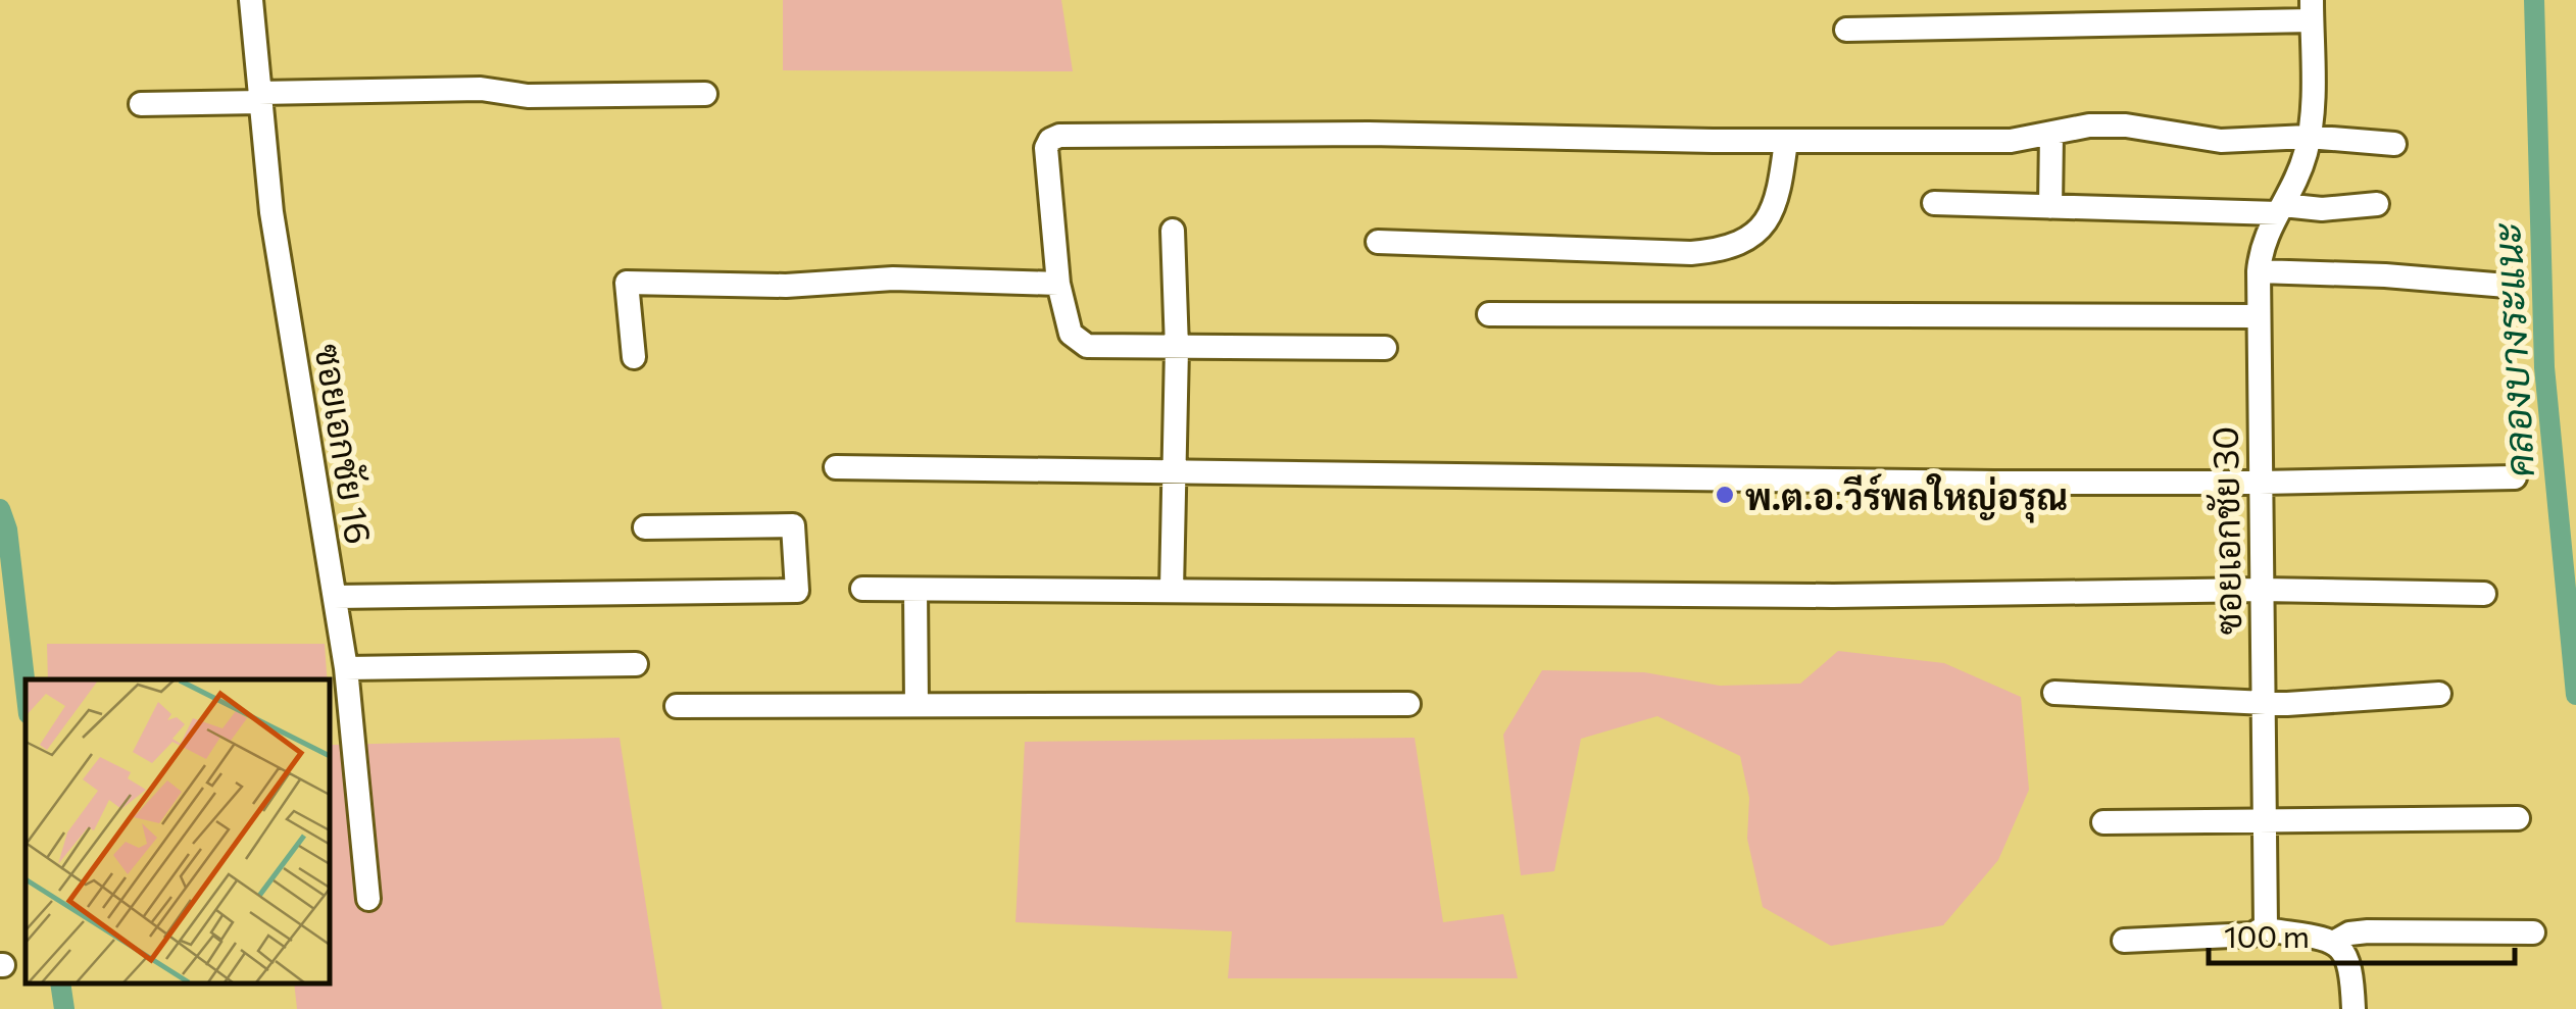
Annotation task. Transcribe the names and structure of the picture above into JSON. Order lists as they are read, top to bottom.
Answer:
{
  "streets": {
    "street": ["ซอยเอกชัย 16", "ซอยเอกชัย 30"]
  },
  "water": ["คลองบางระแนะ"],
  "places": ["พ.ต.อ.วีร์พลใหญ่อรุณ"],
  "scale_bar": "100 m"
}
